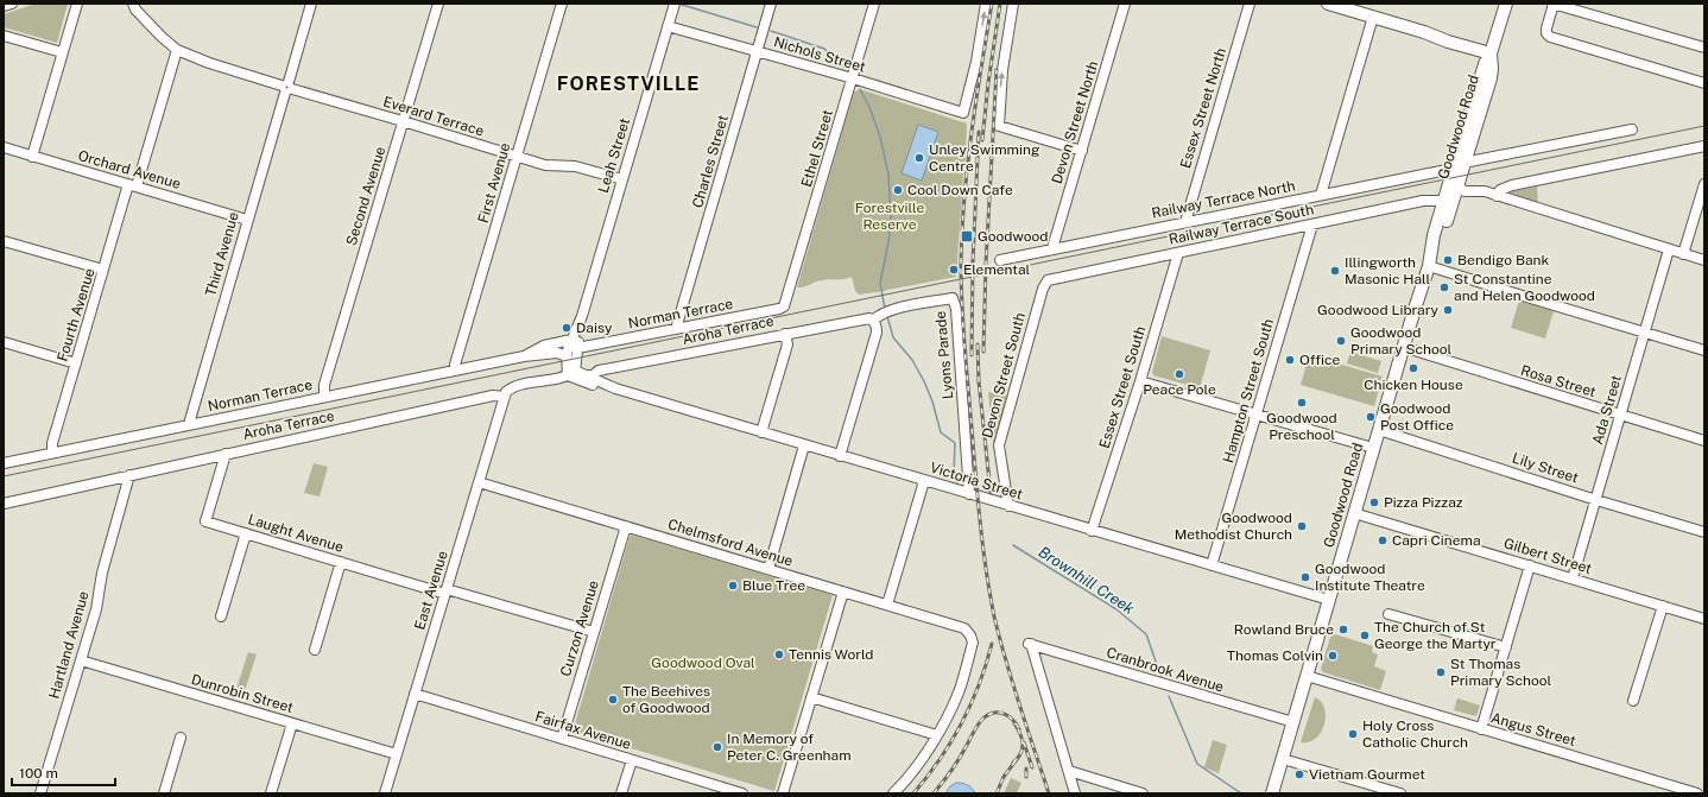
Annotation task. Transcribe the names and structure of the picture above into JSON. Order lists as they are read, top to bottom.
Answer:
{
  "streets": {
    "main road": ["Goodwood Road"],
    "street": [
      "Nichols Street",
      "Essex Street North",
      "Everard Terrace",
      "Devon Street North",
      "Ethel Street",
      "Leah Street",
      "Charles Street",
      "Orchard Avenue",
      "First Avenue",
      "Second Avenue",
      "Railway Terrace North",
      "Railway Terrace South",
      "Third Avenue",
      "Norman Terrace",
      "Fourth Avenue",
      "Aroha Terrace",
      "Lyons Parade",
      "Devon Street South",
      "Rosa Street",
      "Essex Street South",
      "Hampton Street South",
      "Ada Street",
      "Lily Street",
      "Victoria Street",
      "Laught Avenue",
      "Chelmsford Avenue",
      "Gilbert Street",
      "East Avenue",
      "Curzon Avenue",
      "Hartland Avenue",
      "Cranbrook Avenue",
      "Dunrobin Street",
      "Angus Street",
      "Fairfax Avenue"
    ]
  },
  "crossings": [
    ["Nichols Street", "Ethel Street"],
    ["Nichols Street", "Leah Street"],
    ["Nichols Street", "Charles Street"],
    ["Essex Street North", "Railway Terrace North"],
    ["Everard Terrace", "Leah Street"],
    ["Everard Terrace", "First Avenue"],
    ["Everard Terrace", "Second Avenue"],
    ["Everard Terrace", "Third Avenue"],
    ["Everard Terrace", "Fourth Avenue"],
    ["Devon Street North", "Railway Terrace North"],
    ["Goodwood Road", "Railway Terrace North"],
    ["Goodwood Road", "Railway Terrace South"],
    ["Goodwood Road", "Rosa Street"],
    ["Goodwood Road", "Lily Street"],
    ["Goodwood Road", "Victoria Street"],
    ["Goodwood Road", "Gilbert Street"],
    ["Goodwood Road", "Cranbrook Avenue"],
    ["Goodwood Road", "Angus Street"],
    ["Ethel Street", "Norman Terrace"],
    ["Leah Street", "Norman Terrace"],
    ["Leah Street", "Aroha Terrace"],
    ["Leah Street", "Victoria Street"],
    ["Charles Street", "Norman Terrace"],
    ["Orchard Avenue", "Third Avenue"],
    ["Orchard Avenue", "Fourth Avenue"],
    ["First Avenue", "Norman Terrace"],
    ["Second Avenue", "Norman Terrace"],
    ["Railway Terrace South", "Devon Street South"],
    ["Railway Terrace South", "Essex Street South"],
    ["Railway Terrace South", "Hampton Street South"],
    ["Third Avenue", "Norman Terrace"],
    ["Norman Terrace", "Fourth Avenue"],
    ["Aroha Terrace", "Lyons Parade"],
    ["Aroha Terrace", "Victoria Street"],
    ["Aroha Terrace", "Laught Avenue"],
    ["Aroha Terrace", "East Avenue"],
    ["Aroha Terrace", "Hartland Avenue"],
    ["Lyons Parade", "Victoria Street"],
    ["Devon Street South", "Victoria Street"],
    ["Rosa Street", "Ada Street"],
    ["Essex Street South", "Victoria Street"],
    ["Hampton Street South", "Victoria Street"],
    ["Ada Street", "Lily Street"],
    ["Ada Street", "Gilbert Street"],
    ["Laught Avenue", "East Avenue"],
    ["Laught Avenue", "Curzon Avenue"],
    ["Chelmsford Avenue", "East Avenue"],
    ["Chelmsford Avenue", "Curzon Avenue"],
    ["East Avenue", "Dunrobin Street"],
    ["East Avenue", "Fairfax Avenue"],
    ["Curzon Avenue", "Fairfax Avenue"],
    ["Hartland Avenue", "Dunrobin Street"]
  ],
  "districts": ["FORESTVILLE"],
  "water": ["Brownhill Creek"],
  "parks": ["Forestville Reserve", "Goodwood Oval"],
  "places": {
    "other": [
      "Unley Swimming Centre",
      "Cool Down Cafe",
      "Bendigo Bank",
      "Elemental",
      "Illingworth Masonic Hall",
      "St Constantine and Helen Goodwood",
      "Goodwood Library",
      "Daisy",
      "Goodwood Primary School",
      "Office",
      "Chicken House",
      "Peace Pole",
      "Goodwood Preschool",
      "Goodwood Post Office",
      "Pizza Pizzaz",
      "Goodwood Methodist Church",
      "Capri Cinema",
      "Goodwood Institute Theatre",
      "Blue Tree",
      "Rowland Bruce",
      "The Church of St George the Martyr",
      "Tennis World",
      "Thomas Colvin",
      "St Thomas Primary School",
      "The Beehives of Goodwood",
      "Holy Cross Catholic Church",
      "In Memory of Peter C. Greenham",
      "Vietnam Gourmet"
    ],
    "transit": ["Goodwood"]
  },
  "scale_bar": "100 m"
}
